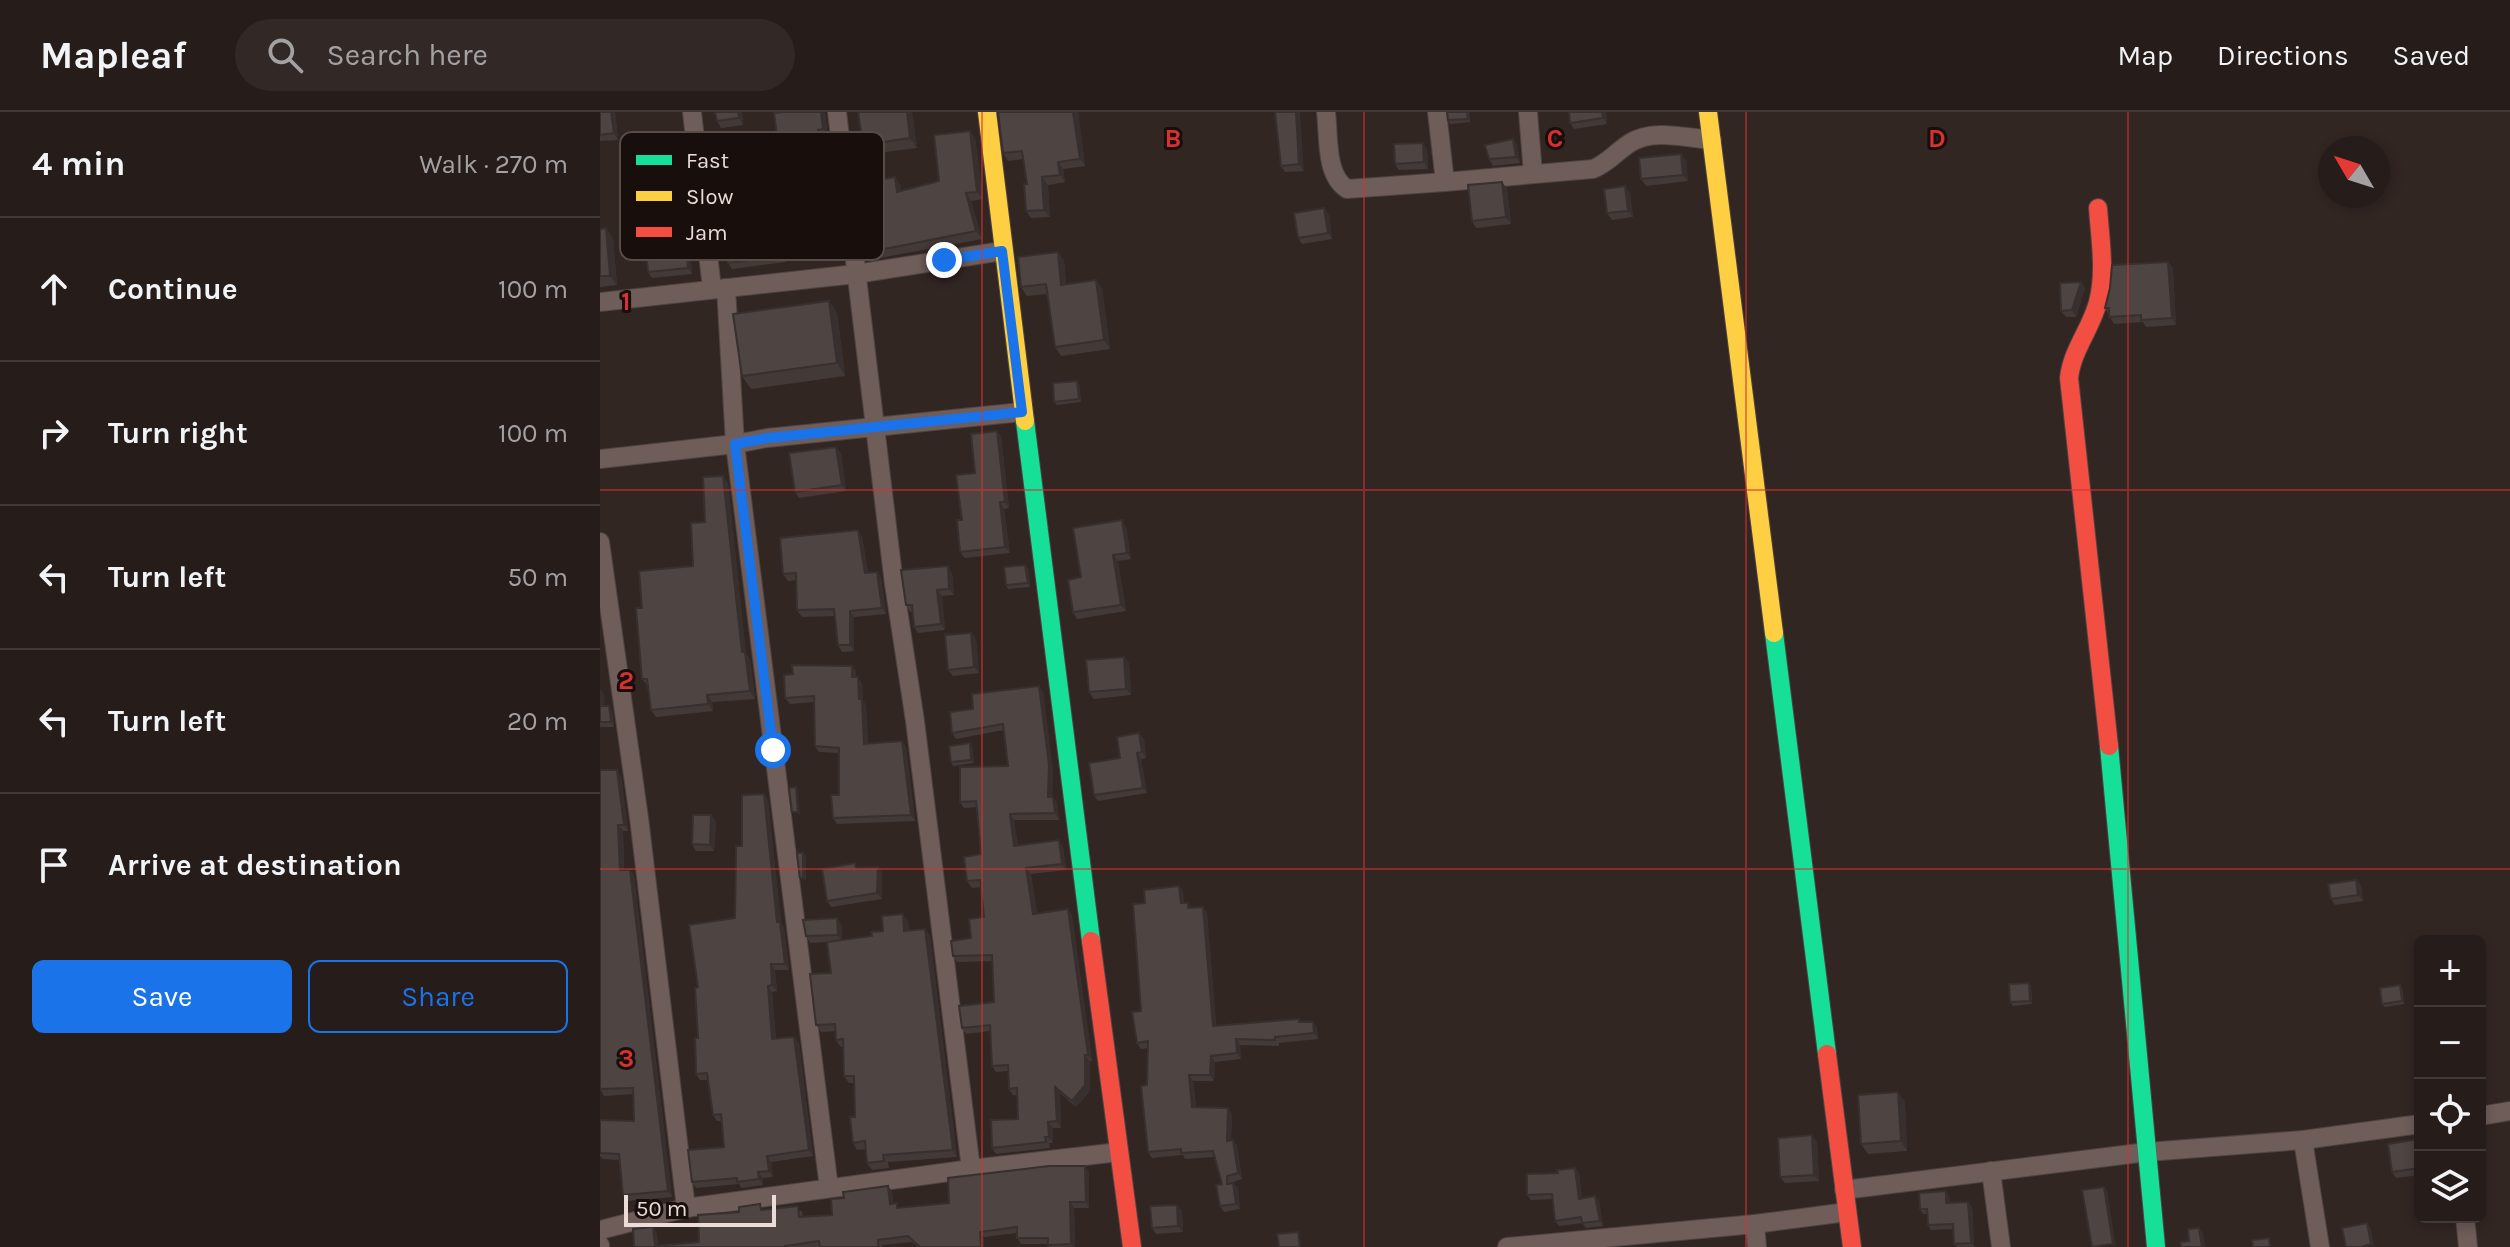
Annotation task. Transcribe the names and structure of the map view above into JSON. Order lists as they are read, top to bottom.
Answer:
{
  "legend": ["Fast", "Slow", "Jam"],
  "scale_bar": "50 m",
  "north": "top left",
  "page": {
    "header": "Mapleaf",
    "search": "Search here",
    "nav": ["Map", "Directions", "Saved"],
    "heading": ["4 min", "Walk · 270 m"],
    "list": [
      ["Continue", "100 m"],
      ["Turn right", "100 m"],
      ["Turn left", "50 m"],
      ["Turn left", "20 m"],
      "Arrive at destination"
    ],
    "map_buttons": ["+", "−"],
    "buttons": ["Save", "Share"],
    "scale": "50 m"
  },
  "grid": {
    "columns": ["B", "C", "D"],
    "rows": ["1", "2", "3"]
  }
}
